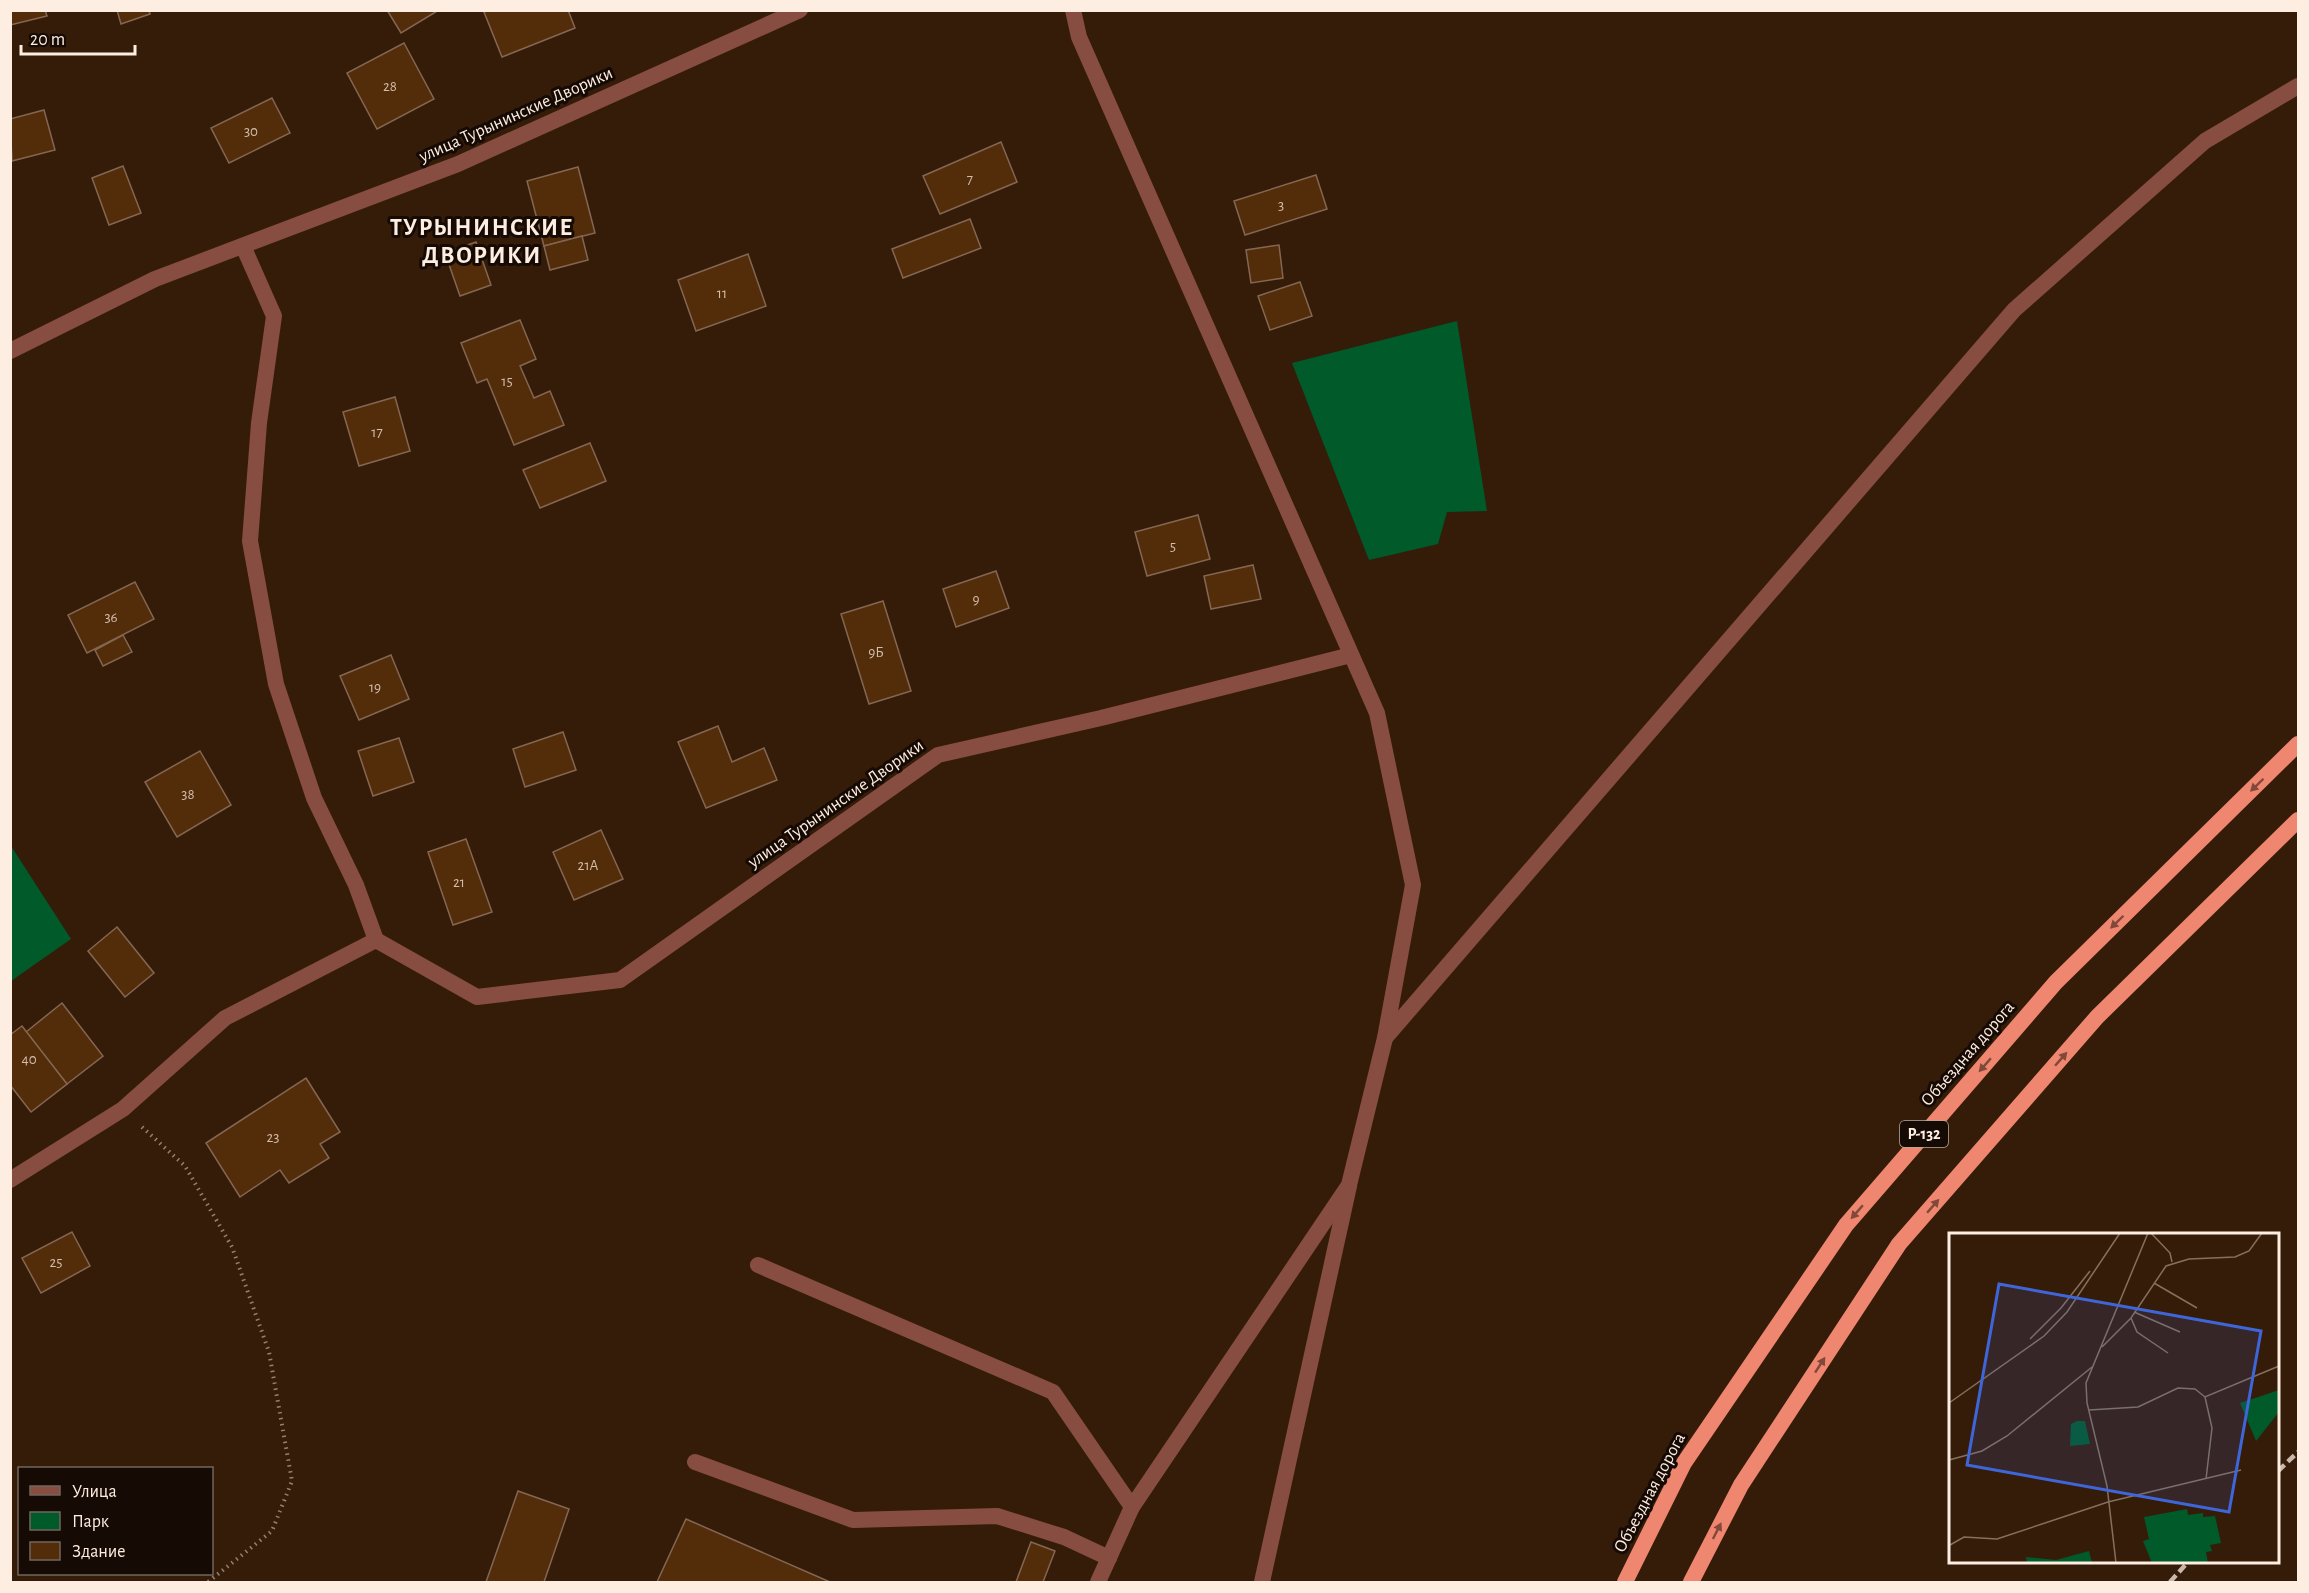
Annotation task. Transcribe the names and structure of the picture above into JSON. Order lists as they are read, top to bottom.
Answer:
{
  "streets": {
    "highway": ["Объездная дорога", "Р-132"],
    "street": ["улица Турынинские Дворики"]
  },
  "districts": ["ТУРЫНИНСКИЕ ДВОРИКИ"],
  "house_numbers": [
    "28",
    "30",
    "7",
    "3",
    "11",
    "15",
    "17",
    "5",
    "9",
    "36",
    "9Б",
    "19",
    "38",
    "21А",
    "21",
    "40",
    "23",
    "25"
  ],
  "legend": ["Улица", "Парк", "Здание"],
  "scale_bar": "20 m"
}
